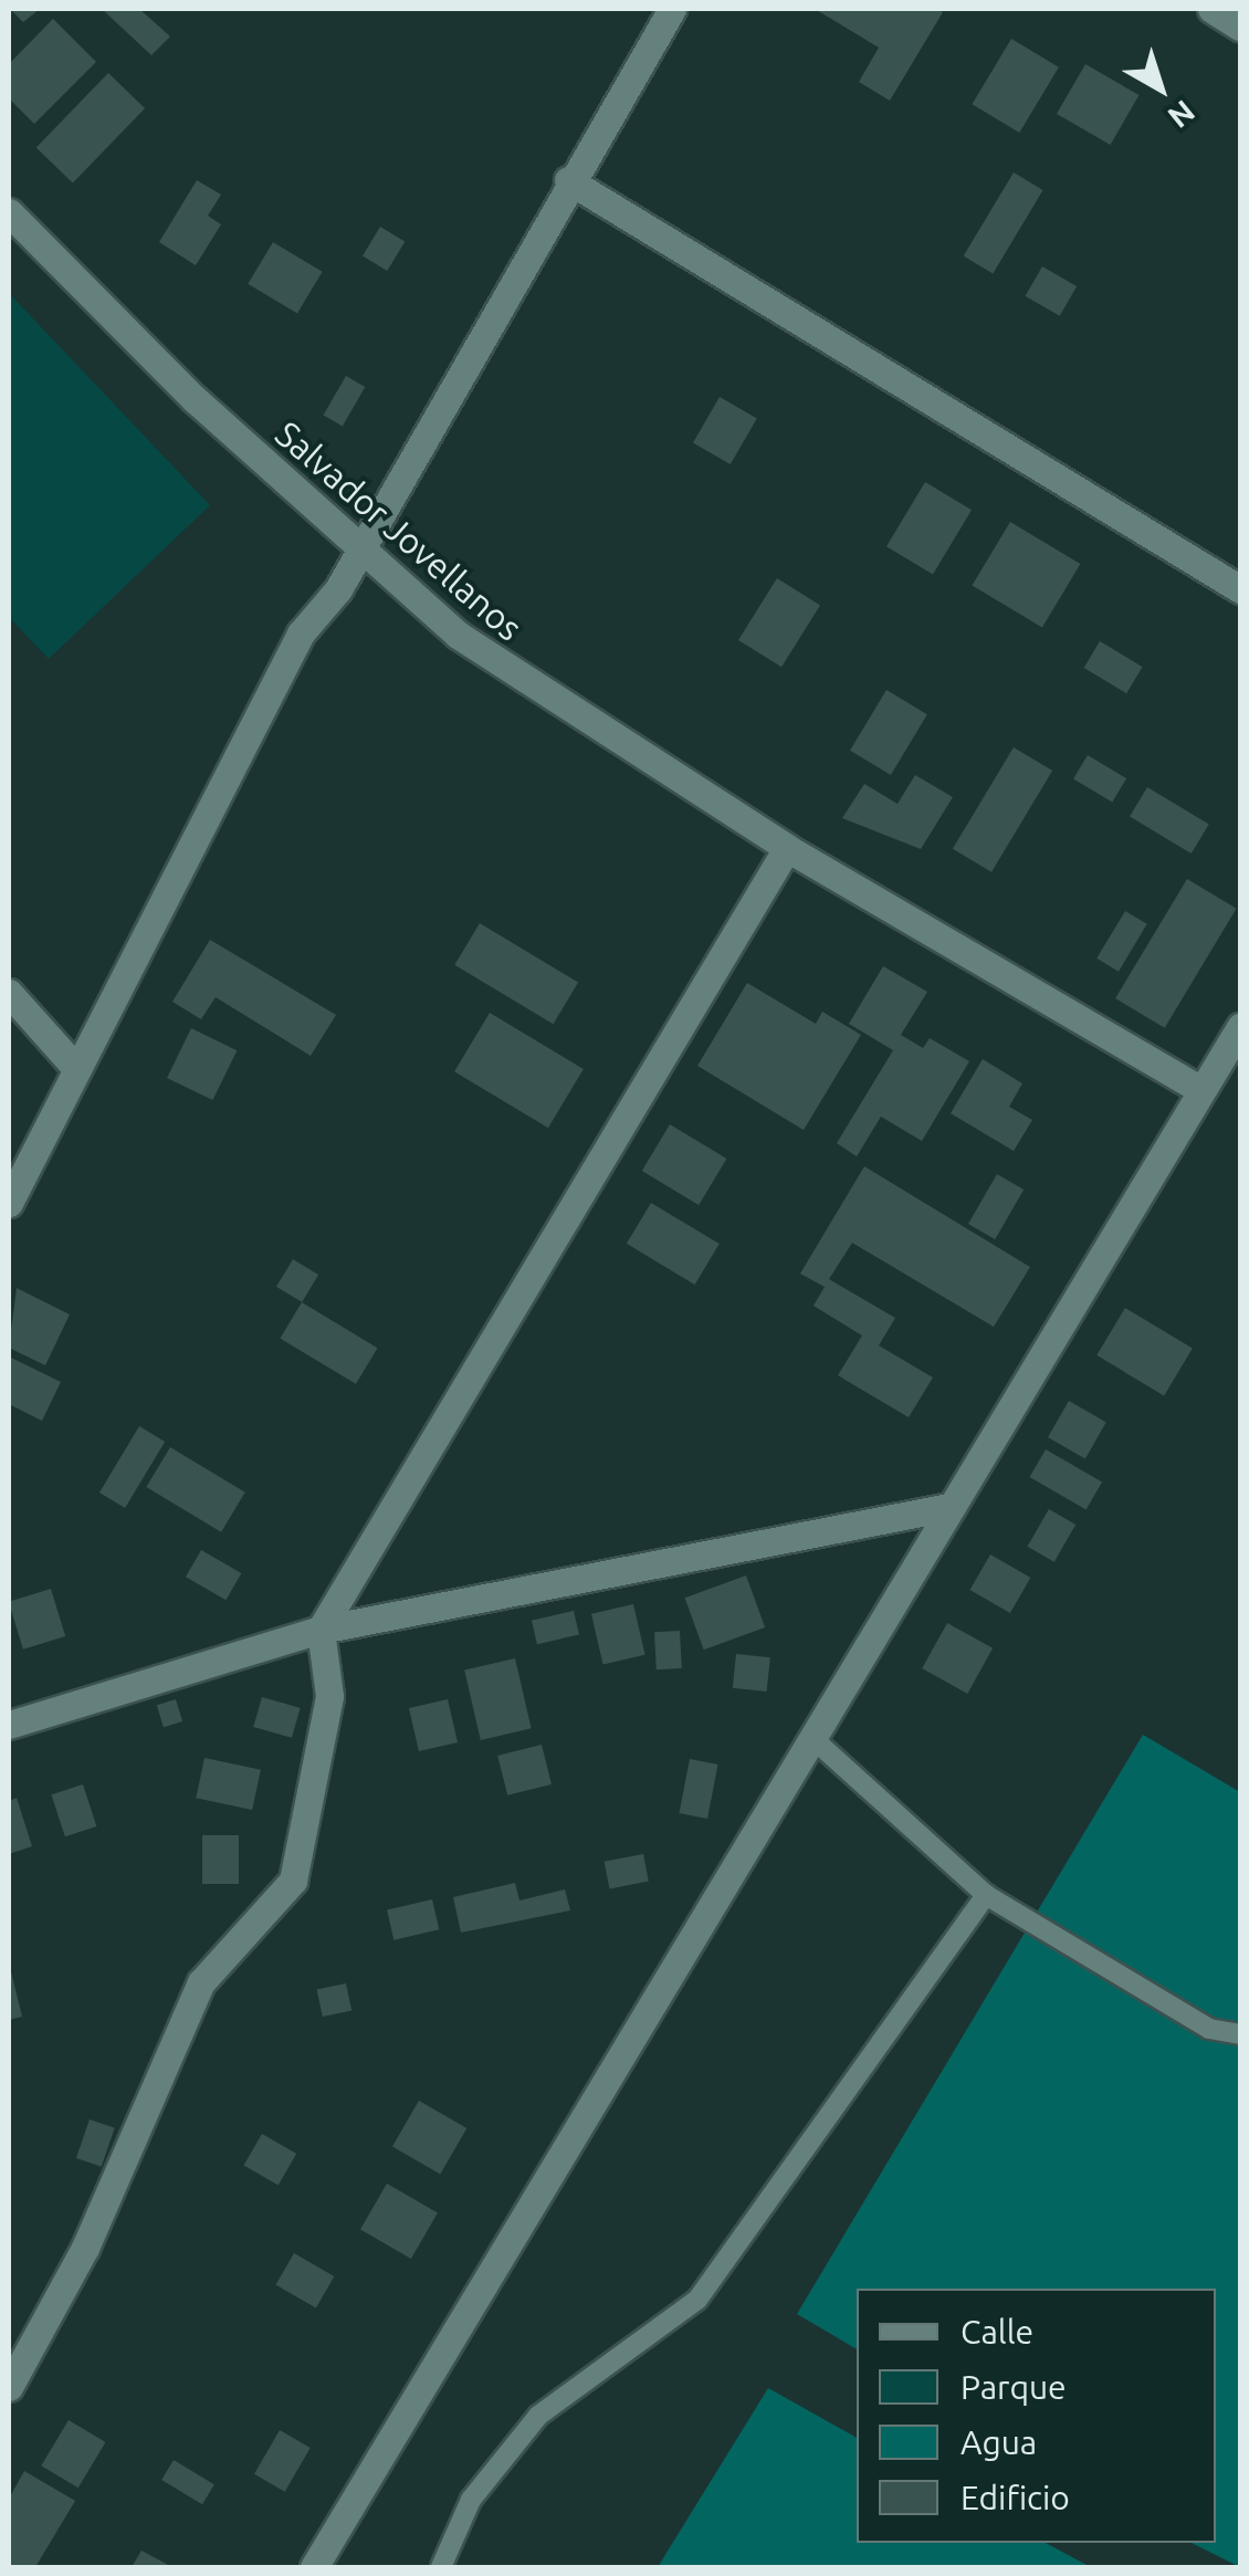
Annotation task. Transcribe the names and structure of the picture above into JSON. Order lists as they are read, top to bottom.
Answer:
{
  "streets": {
    "street": ["Salvador Jovellanos"]
  },
  "legend": [
    "Calle",
    "Parque",
    "Agua",
    "Edificio"
  ],
  "north": "bottom right"
}
